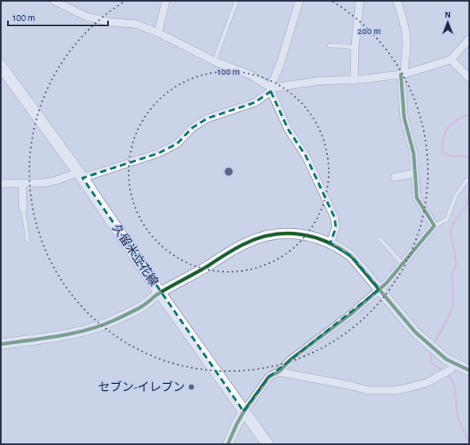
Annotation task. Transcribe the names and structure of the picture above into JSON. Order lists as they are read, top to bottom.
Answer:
{
  "streets": {
    "main road": ["久留米立花線"]
  },
  "places": ["セブン-イレブン"],
  "scale_bar": "100 m",
  "north": "top",
  "rings": ["200 m", "100 m"]
}
